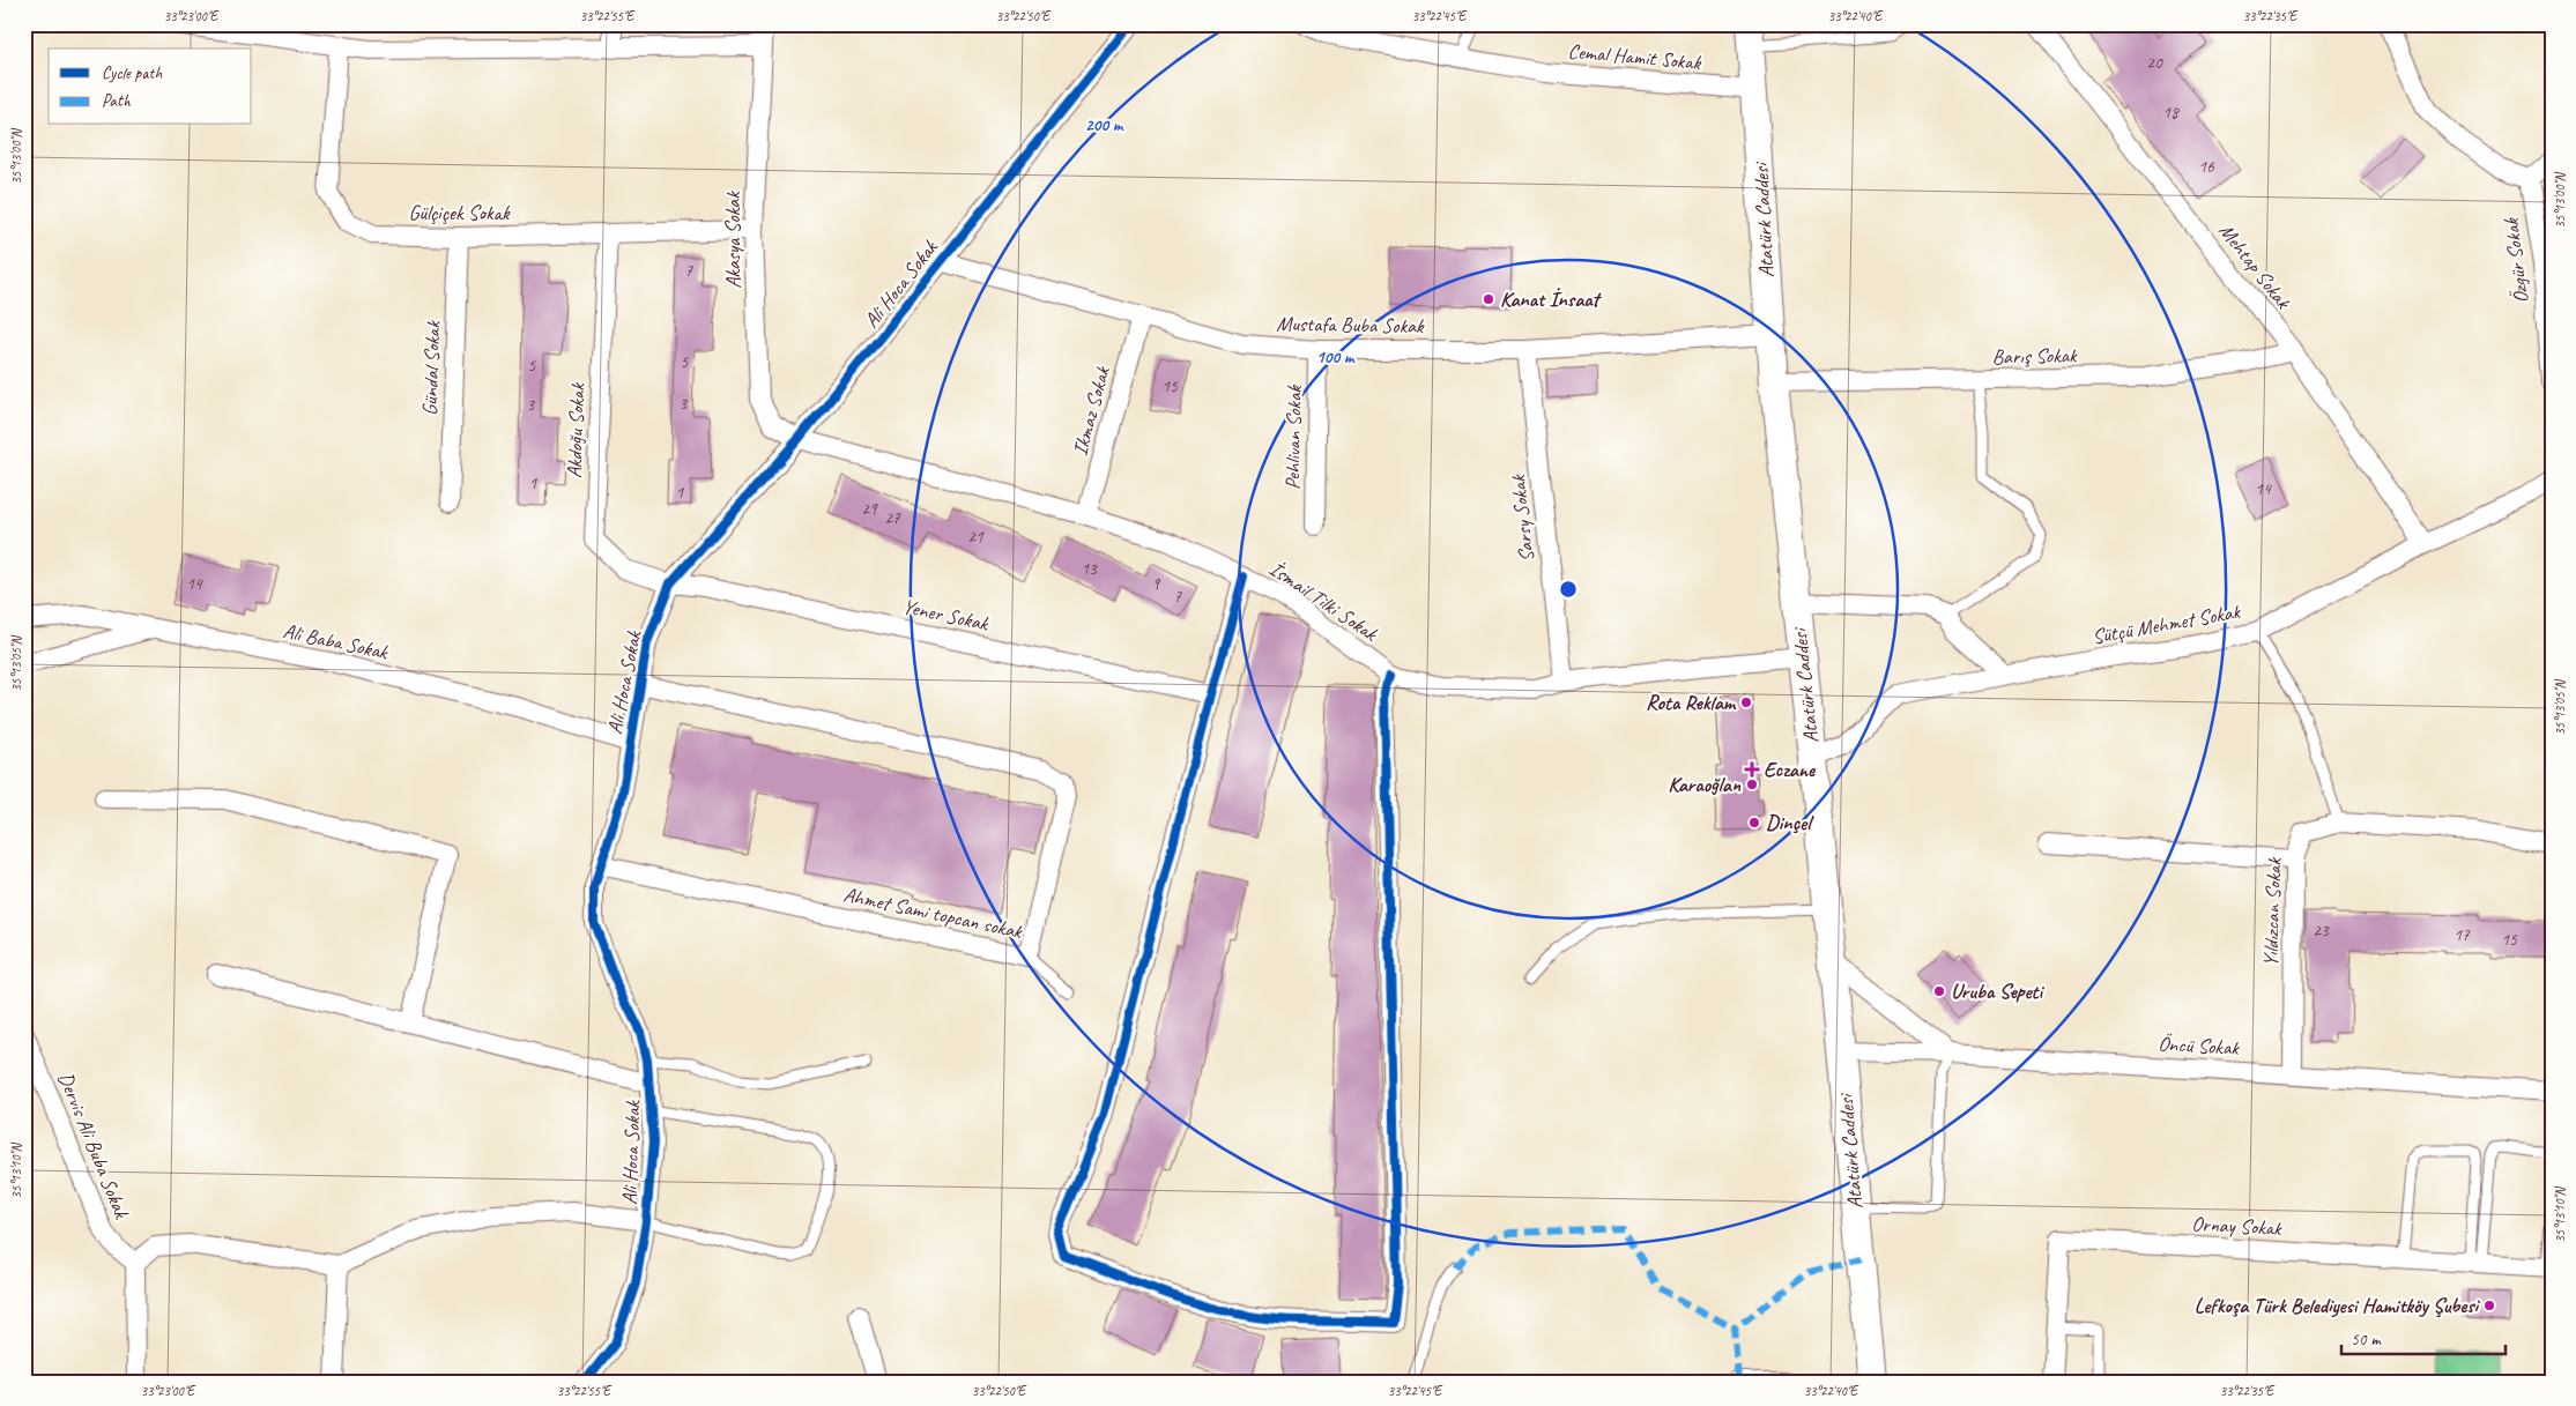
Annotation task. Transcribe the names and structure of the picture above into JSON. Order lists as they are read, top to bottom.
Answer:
{
  "streets": {
    "street": [
      "Cemal Hamit Sokak",
      "Gülçiçek Sokak",
      "Atatürk Caddesi",
      "Akasya Sokak",
      "Özgür Sokak",
      "Mehtap Sokak",
      "Ali Hoca Sokak",
      "Mustafa Buba Sokak",
      "Barış Sokak",
      "Gündal Sokak",
      "Ikmaz Sokak",
      "Akdoğu Sokak",
      "Pehlivan Sokak",
      "Sarsy Sokak",
      "İsmail Tilki Sokak",
      "Yener Sokak",
      "Sütçü Mehmet Sokak",
      "Ali Baba Sokak",
      "Ahmet Sami topcan sokak",
      "Yıldızcan Sokak",
      "Öncü Sokak",
      "Dervis Ali Buba Sokak",
      "Ornay Sokak"
    ]
  },
  "crossings": [
    ["Cemal Hamit Sokak", "Atatürk Caddesi"],
    ["Gülçiçek Sokak", "Akasya Sokak"],
    ["Gülçiçek Sokak", "Gündal Sokak"],
    ["Gülçiçek Sokak", "Akdoğu Sokak"],
    ["Atatürk Caddesi", "Mustafa Buba Sokak"],
    ["Atatürk Caddesi", "Barış Sokak"],
    ["Atatürk Caddesi", "İsmail Tilki Sokak"],
    ["Atatürk Caddesi", "Sütçü Mehmet Sokak"],
    ["Atatürk Caddesi", "Öncü Sokak"],
    ["Akasya Sokak", "Ali Hoca Sokak"],
    ["Akasya Sokak", "İsmail Tilki Sokak"],
    ["Mehtap Sokak", "Barış Sokak"],
    ["Mehtap Sokak", "Sütçü Mehmet Sokak"],
    ["Ali Hoca Sokak", "Mustafa Buba Sokak"],
    ["Ali Hoca Sokak", "Akdoğu Sokak"],
    ["Ali Hoca Sokak", "İsmail Tilki Sokak"],
    ["Ali Hoca Sokak", "Yener Sokak"],
    ["Ali Hoca Sokak", "Ali Baba Sokak"],
    ["Ali Hoca Sokak", "Ahmet Sami topcan sokak"],
    ["Mustafa Buba Sokak", "Ikmaz Sokak"],
    ["Mustafa Buba Sokak", "Pehlivan Sokak"],
    ["Mustafa Buba Sokak", "Sarsy Sokak"],
    ["Ikmaz Sokak", "İsmail Tilki Sokak"],
    ["Akdoğu Sokak", "Yener Sokak"],
    ["Sarsy Sokak", "İsmail Tilki Sokak"],
    ["Yıldızcan Sokak", "Öncü Sokak"]
  ],
  "places": {
    "other": [
      "Kanat İnsaat",
      "Rota Reklam",
      "Karaoğlan",
      "Dinçel",
      "Uruba Sepeti",
      "Lefkoşa Türk Belediyesi Hamitköy Şubesi"
    ],
    "health": ["Eczane"]
  },
  "house_numbers": [
    "20",
    "18",
    "16",
    "7",
    "5",
    "5",
    "15",
    "3",
    "3",
    "1",
    "14",
    "1",
    "29",
    "27",
    "21",
    "13",
    "14",
    "9",
    "7",
    "23",
    "17",
    "15"
  ],
  "legend": ["Cycle path", "Path"],
  "scale_bar": "50 m",
  "coordinates": [
    "33°23'00\"E",
    "33°22'55\"E",
    "33°22'50\"E",
    "33°22'45\"E",
    "33°22'40\"E",
    "33°22'35\"E",
    "35°13'00\"N",
    "35°13'05\"N",
    "35°13'10\"N"
  ],
  "rings": ["200 m", "100 m"]
}
